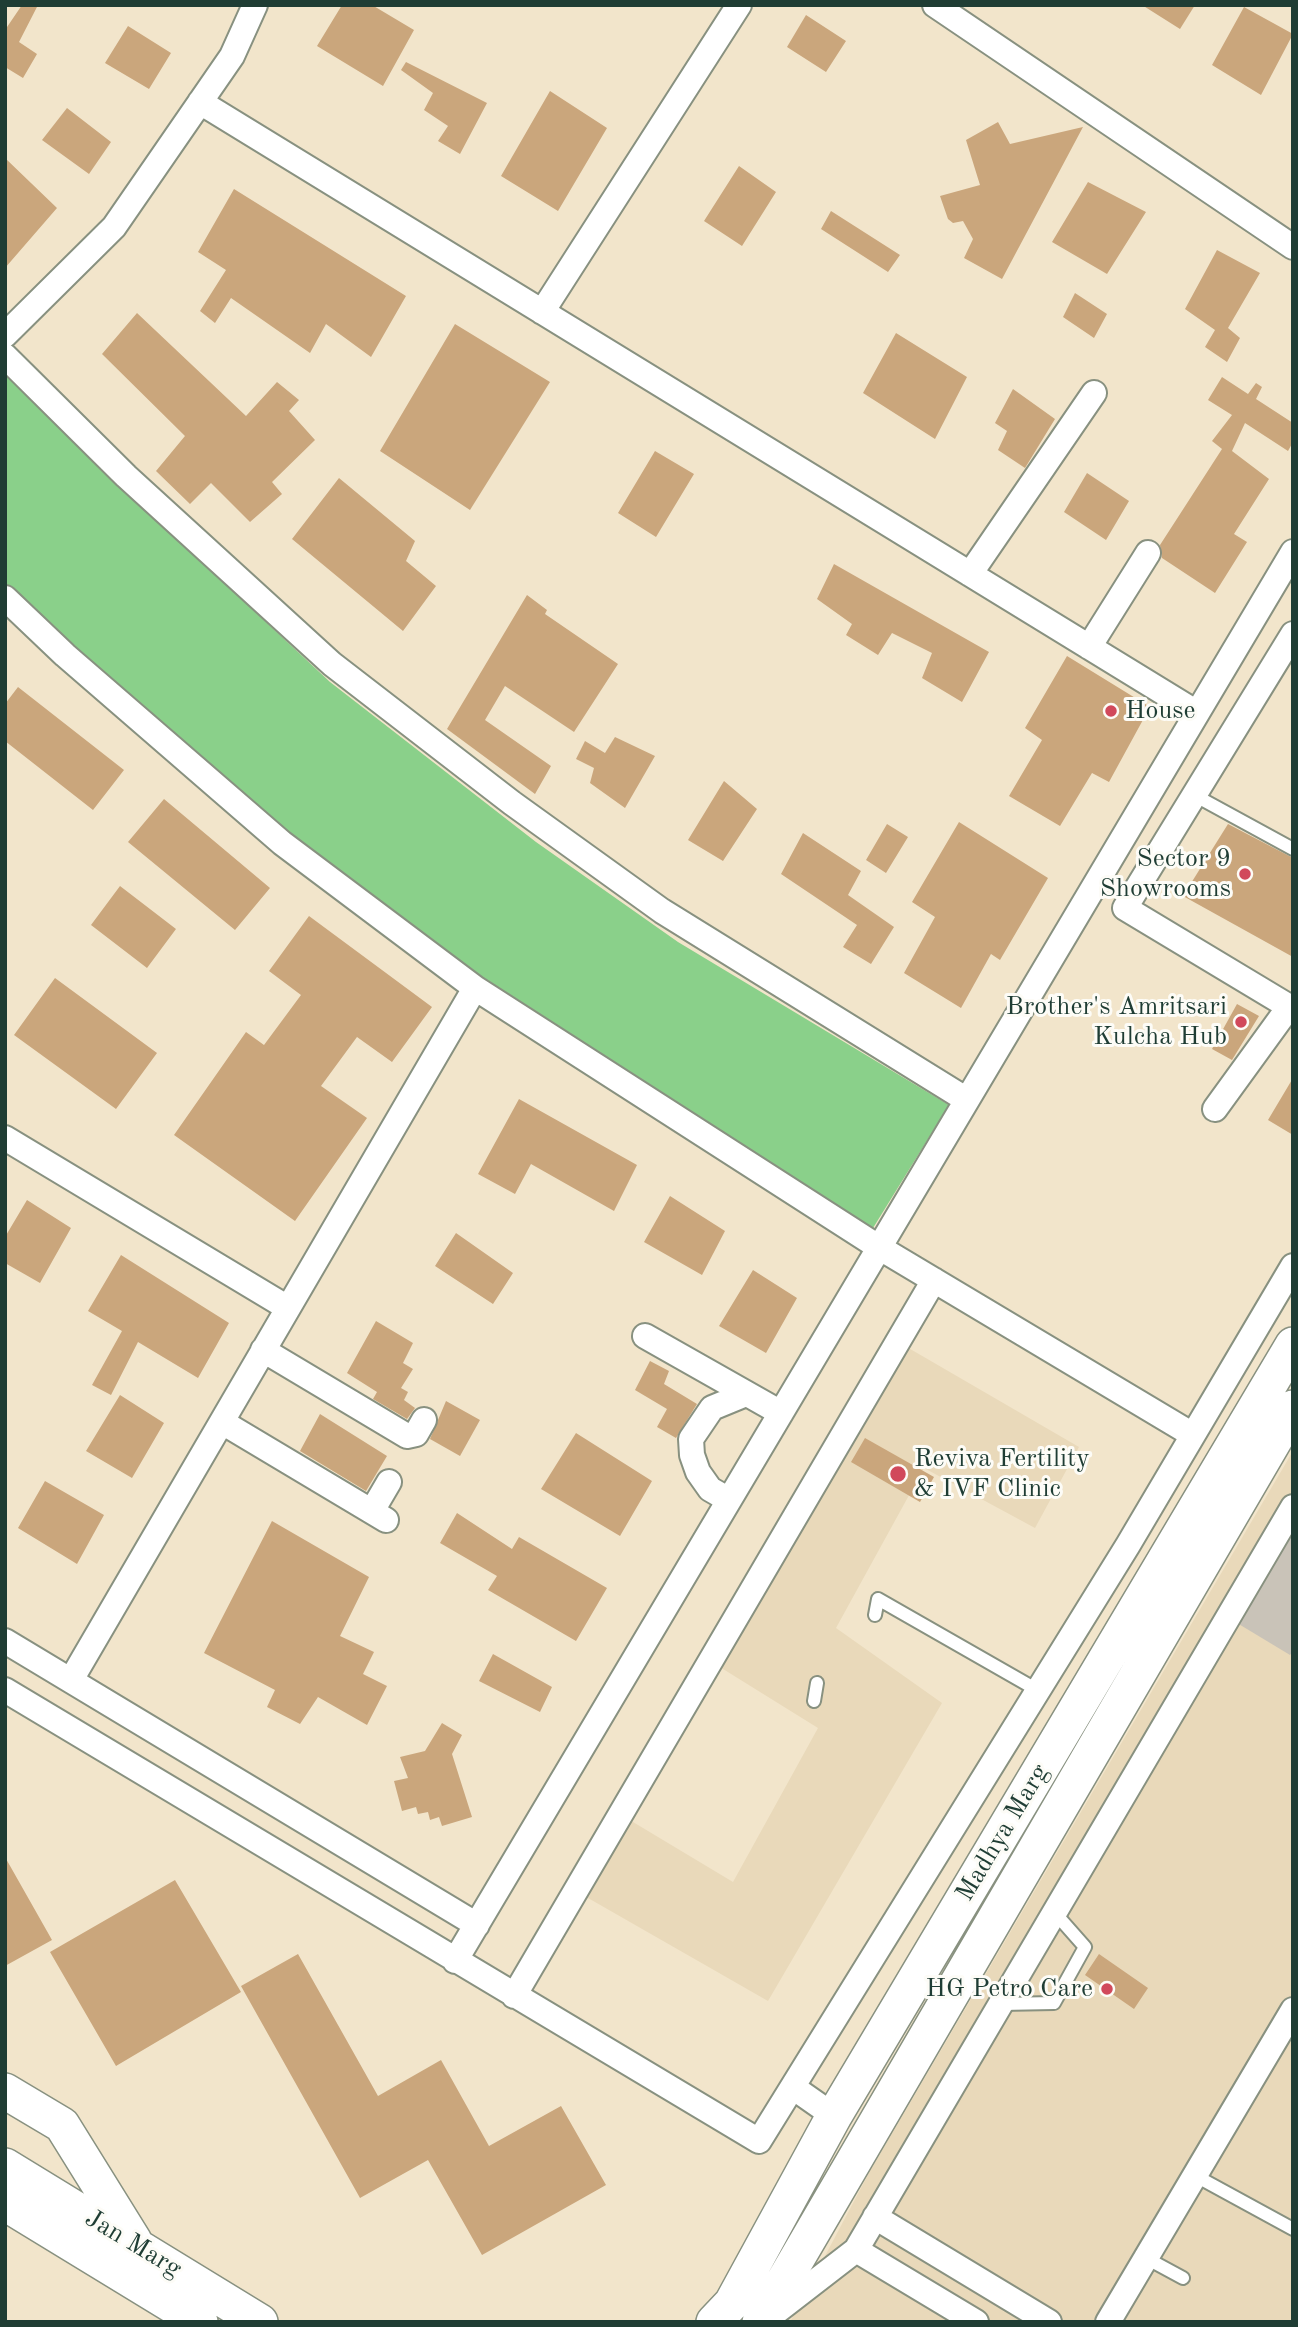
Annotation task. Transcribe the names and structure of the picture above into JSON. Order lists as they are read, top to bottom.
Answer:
{
  "streets": {
    "main road": ["Madhya Marg", "Jan Marg"]
  },
  "places": [
    "House",
    "Sector 9 Showrooms",
    "Brother's Amritsari Kulcha Hub",
    "Reviva Fertility & IVF Clinic",
    "HG Petro Care"
  ]
}
